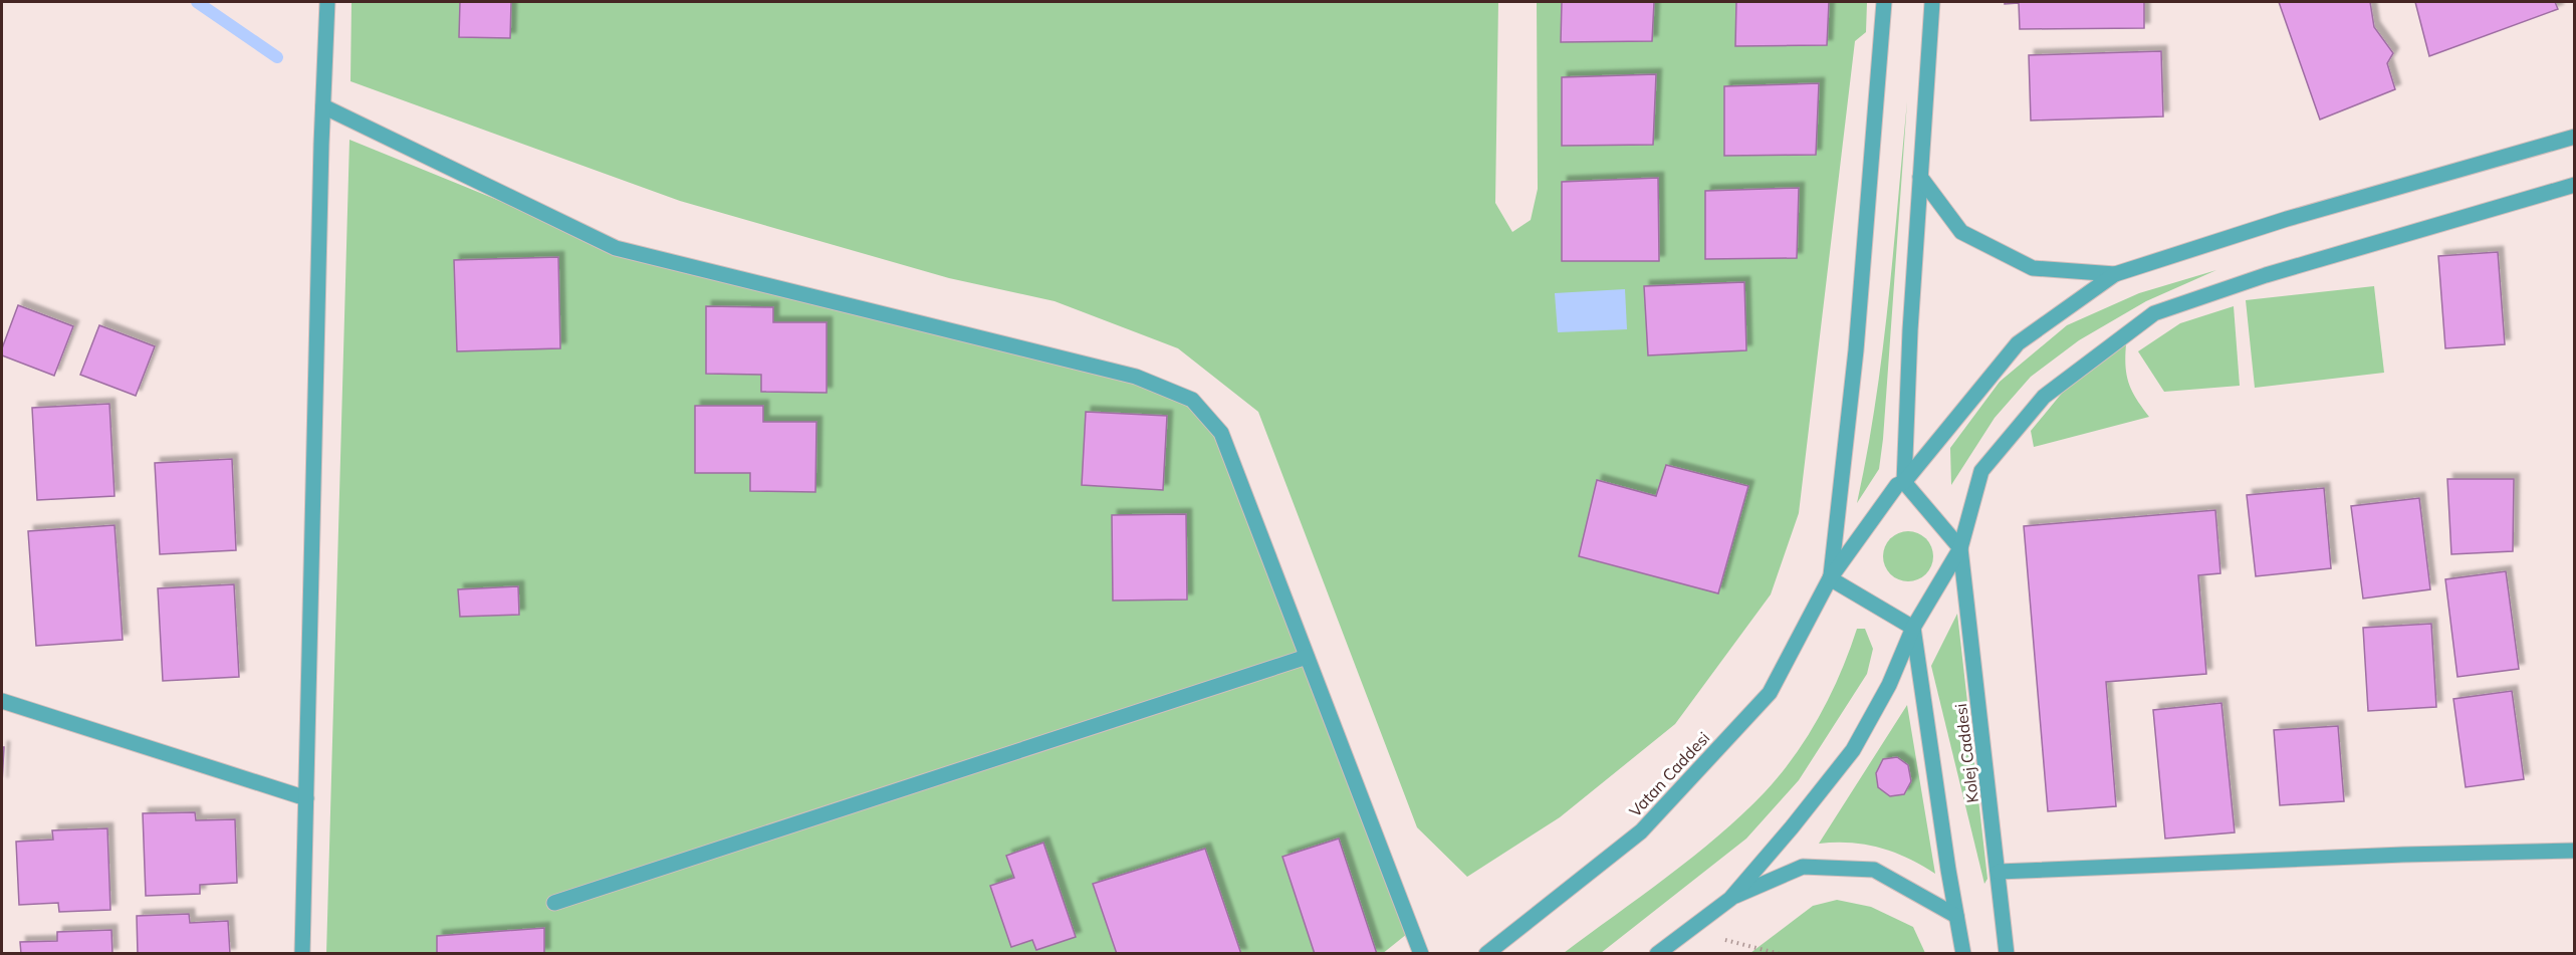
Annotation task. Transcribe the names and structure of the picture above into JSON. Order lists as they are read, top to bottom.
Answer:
{
  "streets": {
    "street": ["Kolej Caddesi", "Vatan Caddesi"]
  }
}
